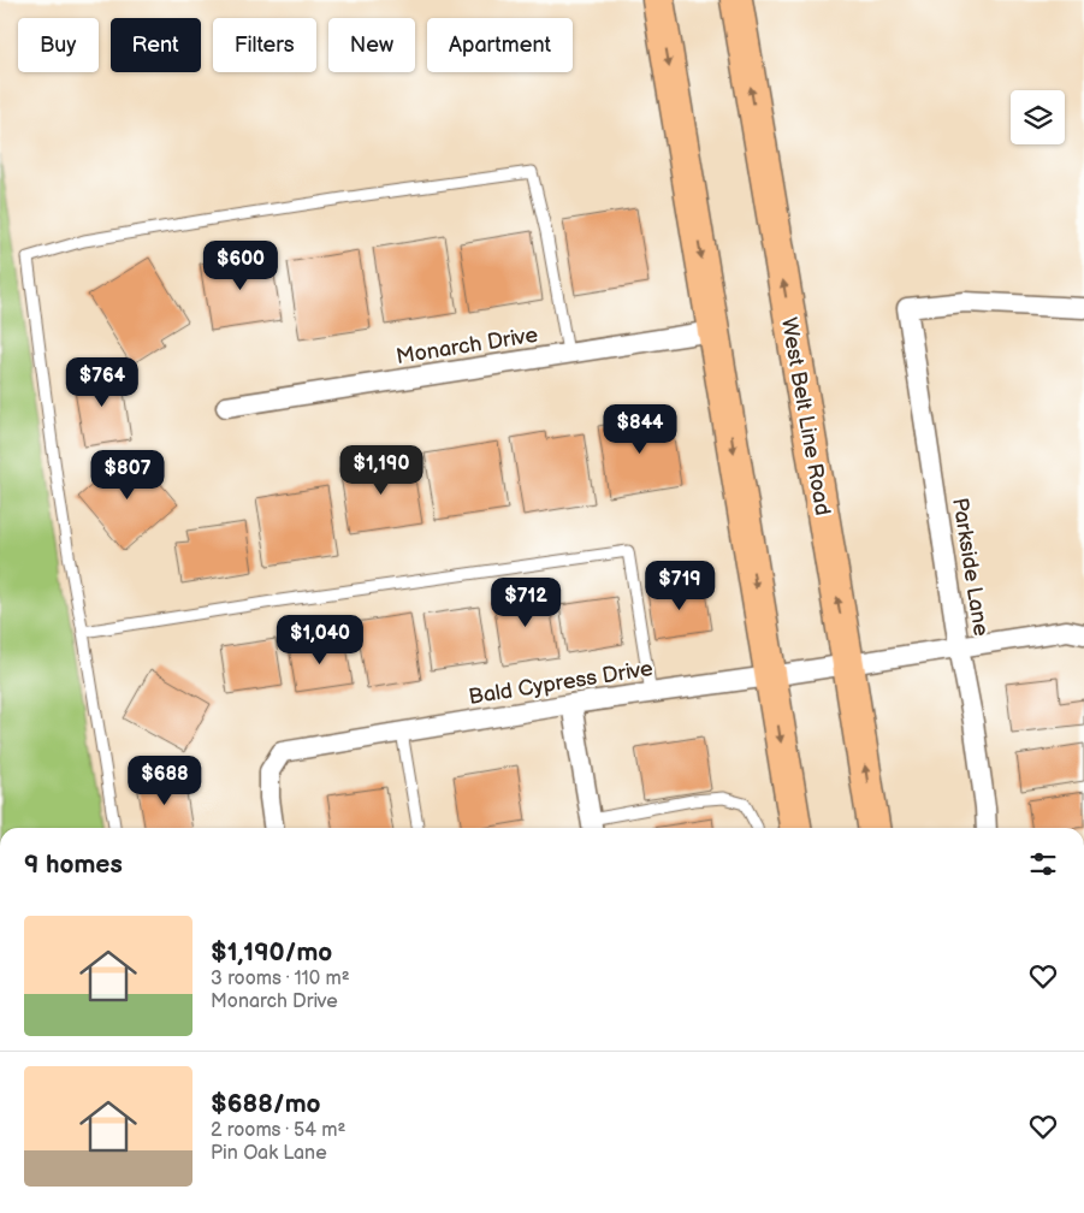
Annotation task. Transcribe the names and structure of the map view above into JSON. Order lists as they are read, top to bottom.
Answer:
{
  "streets": {
    "main road": ["West Belt Line Road"],
    "street": ["Monarch Drive", "Parkside Lane", "Bald Cypress Drive"]
  },
  "crossings": [
    ["West Belt Line Road", "Bald Cypress Drive"],
    ["Parkside Lane", "Bald Cypress Drive"]
  ],
  "page": {
    "chip": [
      "Buy",
      "Rent",
      "Filters",
      "New",
      "Apartment"
    ],
    "price": [
      "$600",
      "$764",
      "$844",
      "$1,190",
      "$807",
      "$719",
      "$712",
      "$1,040",
      "$688"
    ],
    "heading": "9 homes",
    "list": [
      {
        "name": "$1,190/mo",
        "note": "3 rooms · 110 m² · Monarch Drive"
      },
      {
        "name": "$688/mo",
        "note": "2 rooms · 54 m² · Pin Oak Lane"
      }
    ]
  }
}
